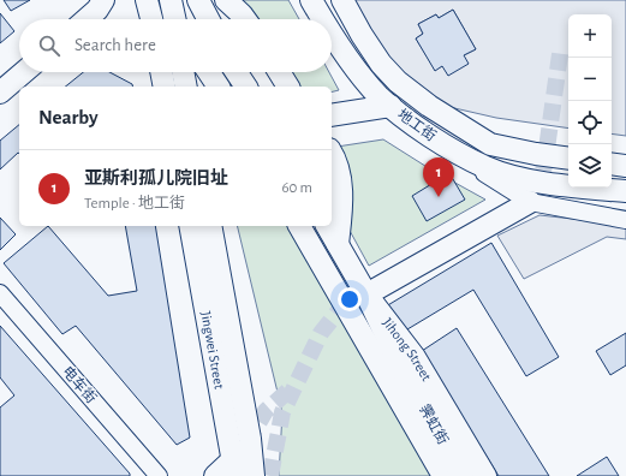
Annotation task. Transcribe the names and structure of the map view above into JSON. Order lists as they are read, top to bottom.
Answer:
{
  "streets": {
    "main road": [
      "地工街",
      "Jihong Street",
      "Jingwei Street",
      "霁虹街"
    ],
    "street": ["电车街"]
  },
  "crossings": [
    ["Jihong Street", "霁虹街"]
  ],
  "page": {
    "map_buttons": ["+", "−"],
    "search": "Search here",
    "heading": "Nearby",
    "list": [
      {
        "mark": "1",
        "name": "亚斯利孤儿院旧址",
        "note": "Temple · 地工街",
        "value": "60 m"
      }
    ],
    "pins": "1"
  }
}
